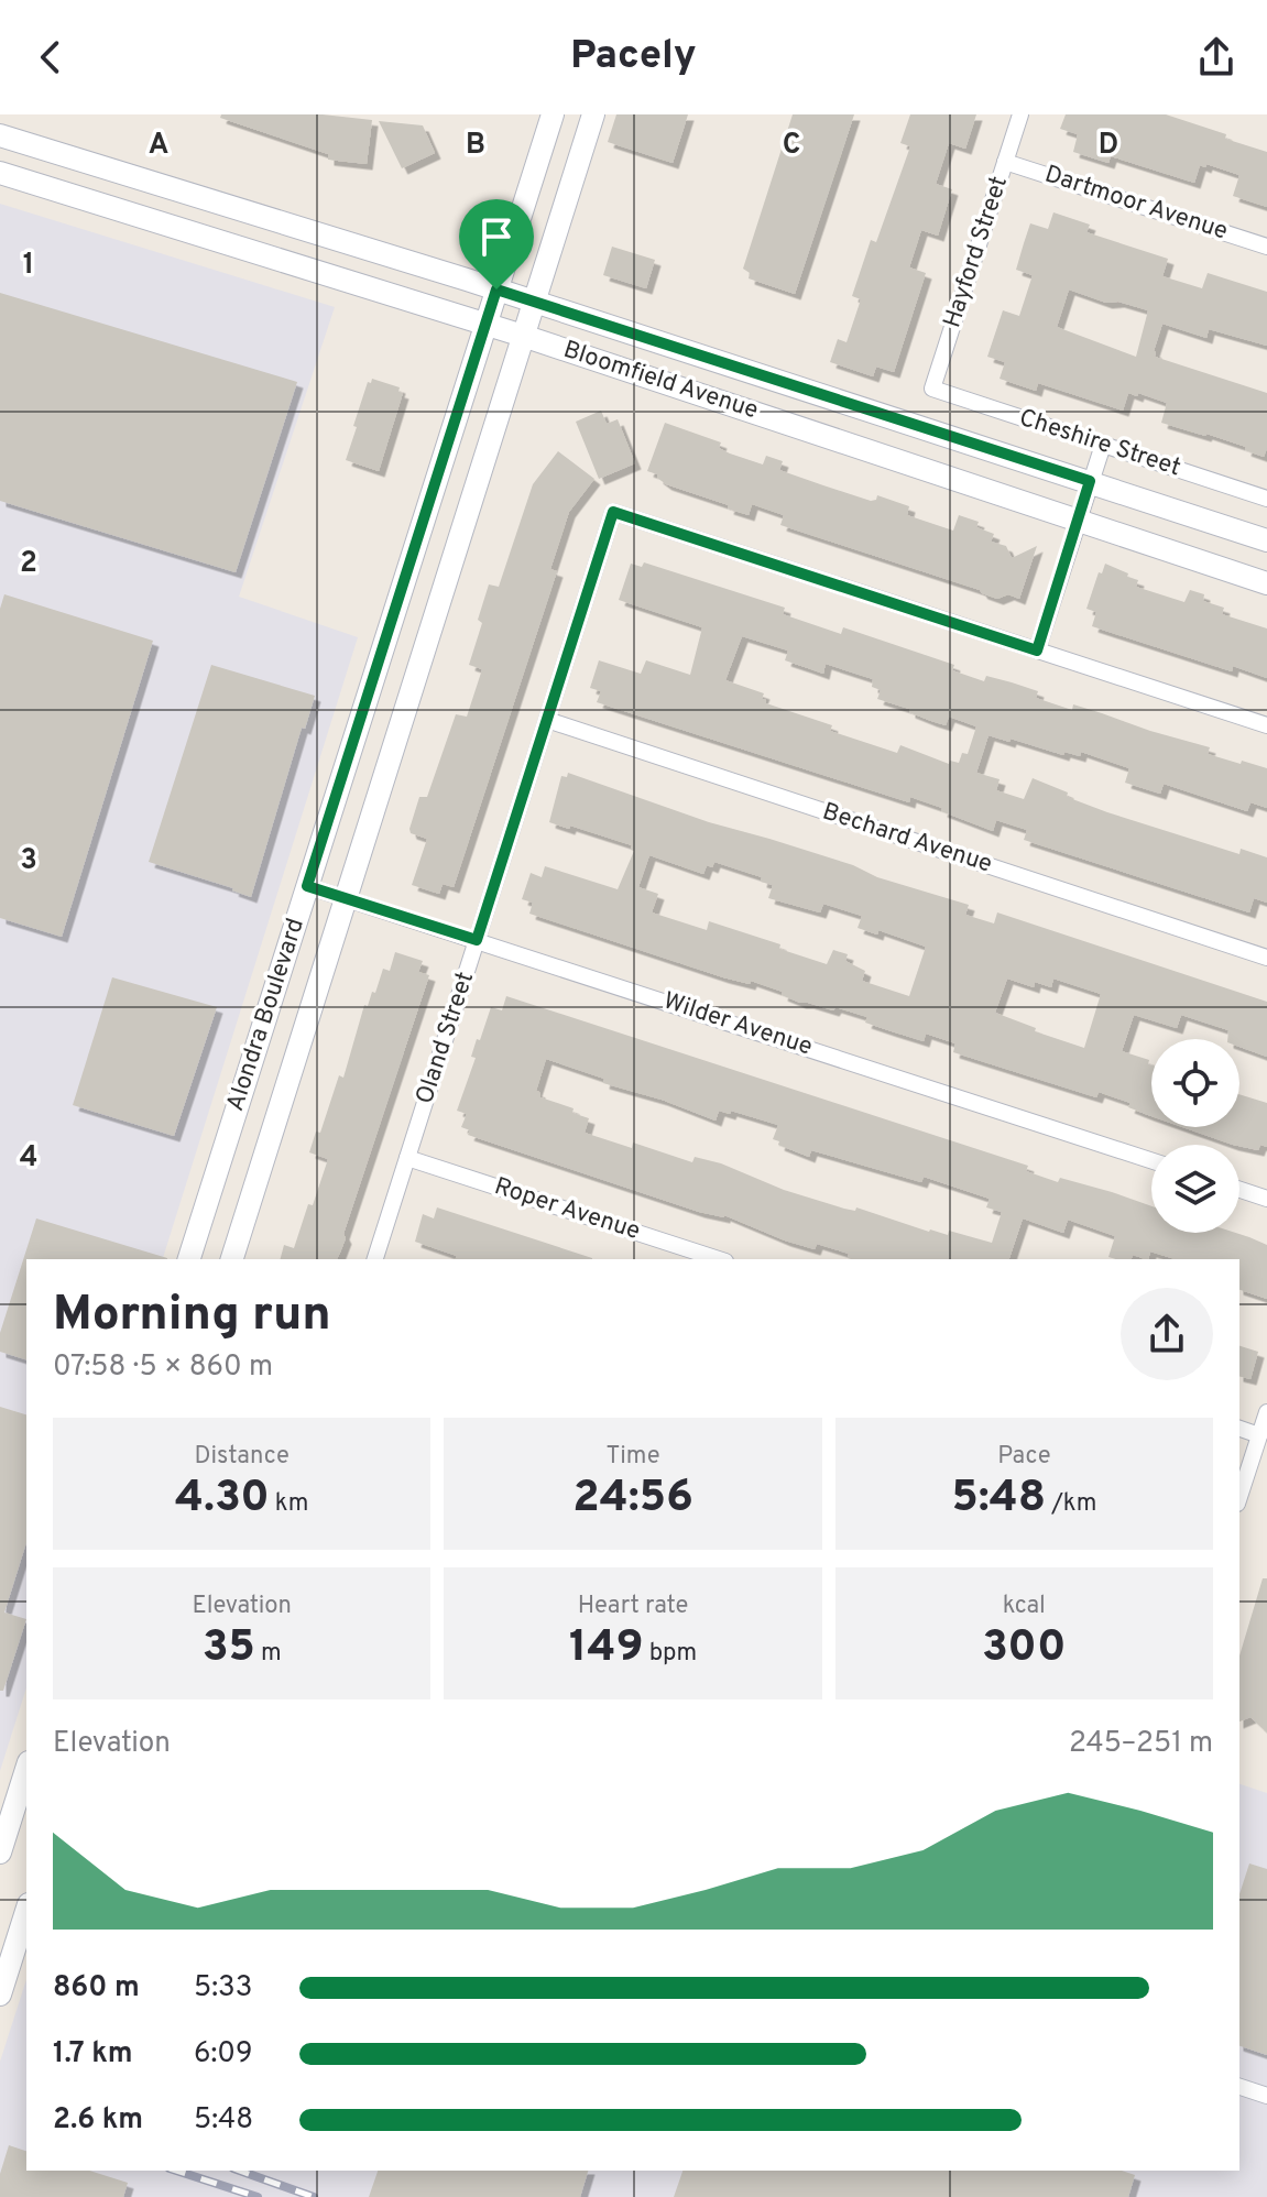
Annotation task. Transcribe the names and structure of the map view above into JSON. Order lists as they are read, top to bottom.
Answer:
{
  "streets": {
    "main road": ["Bloomfield Avenue", "Alondra Boulevard"],
    "street": [
      "Dartmoor Avenue",
      "Hayford Street",
      "Cheshire Street",
      "Bechard Avenue",
      "Wilder Avenue",
      "Oland Street",
      "Roper Avenue"
    ]
  },
  "crossings": [
    ["Dartmoor Avenue", "Hayford Street"],
    ["Hayford Street", "Cheshire Street"],
    ["Bloomfield Avenue", "Alondra Boulevard"],
    ["Bechard Avenue", "Oland Street"],
    ["Alondra Boulevard", "Wilder Avenue"],
    ["Wilder Avenue", "Oland Street"],
    ["Oland Street", "Roper Avenue"]
  ],
  "page": {
    "header": "Pacely",
    "heading": ["Morning run", "07:58 · 5 × 860 m"],
    "stats": [
      ["Distance", "4.30 km"],
      ["Time", "24:56"],
      ["Pace", "5:48 /km"],
      ["Elevation", "35 m"],
      ["Heart rate", "149 bpm"],
      ["kcal", "300"]
    ],
    "chart": ["Elevation", "245–251 m"],
    "list": [
      {
        "name": "860 m",
        "note": "5:33"
      },
      {
        "name": "1.7 km",
        "note": "6:09"
      },
      {
        "name": "2.6 km",
        "note": "5:48"
      }
    ]
  },
  "grid": {
    "columns": [
      "A",
      "B",
      "C",
      "D"
    ],
    "rows": [
      "1",
      "2",
      "3",
      "4"
    ]
  }
}
